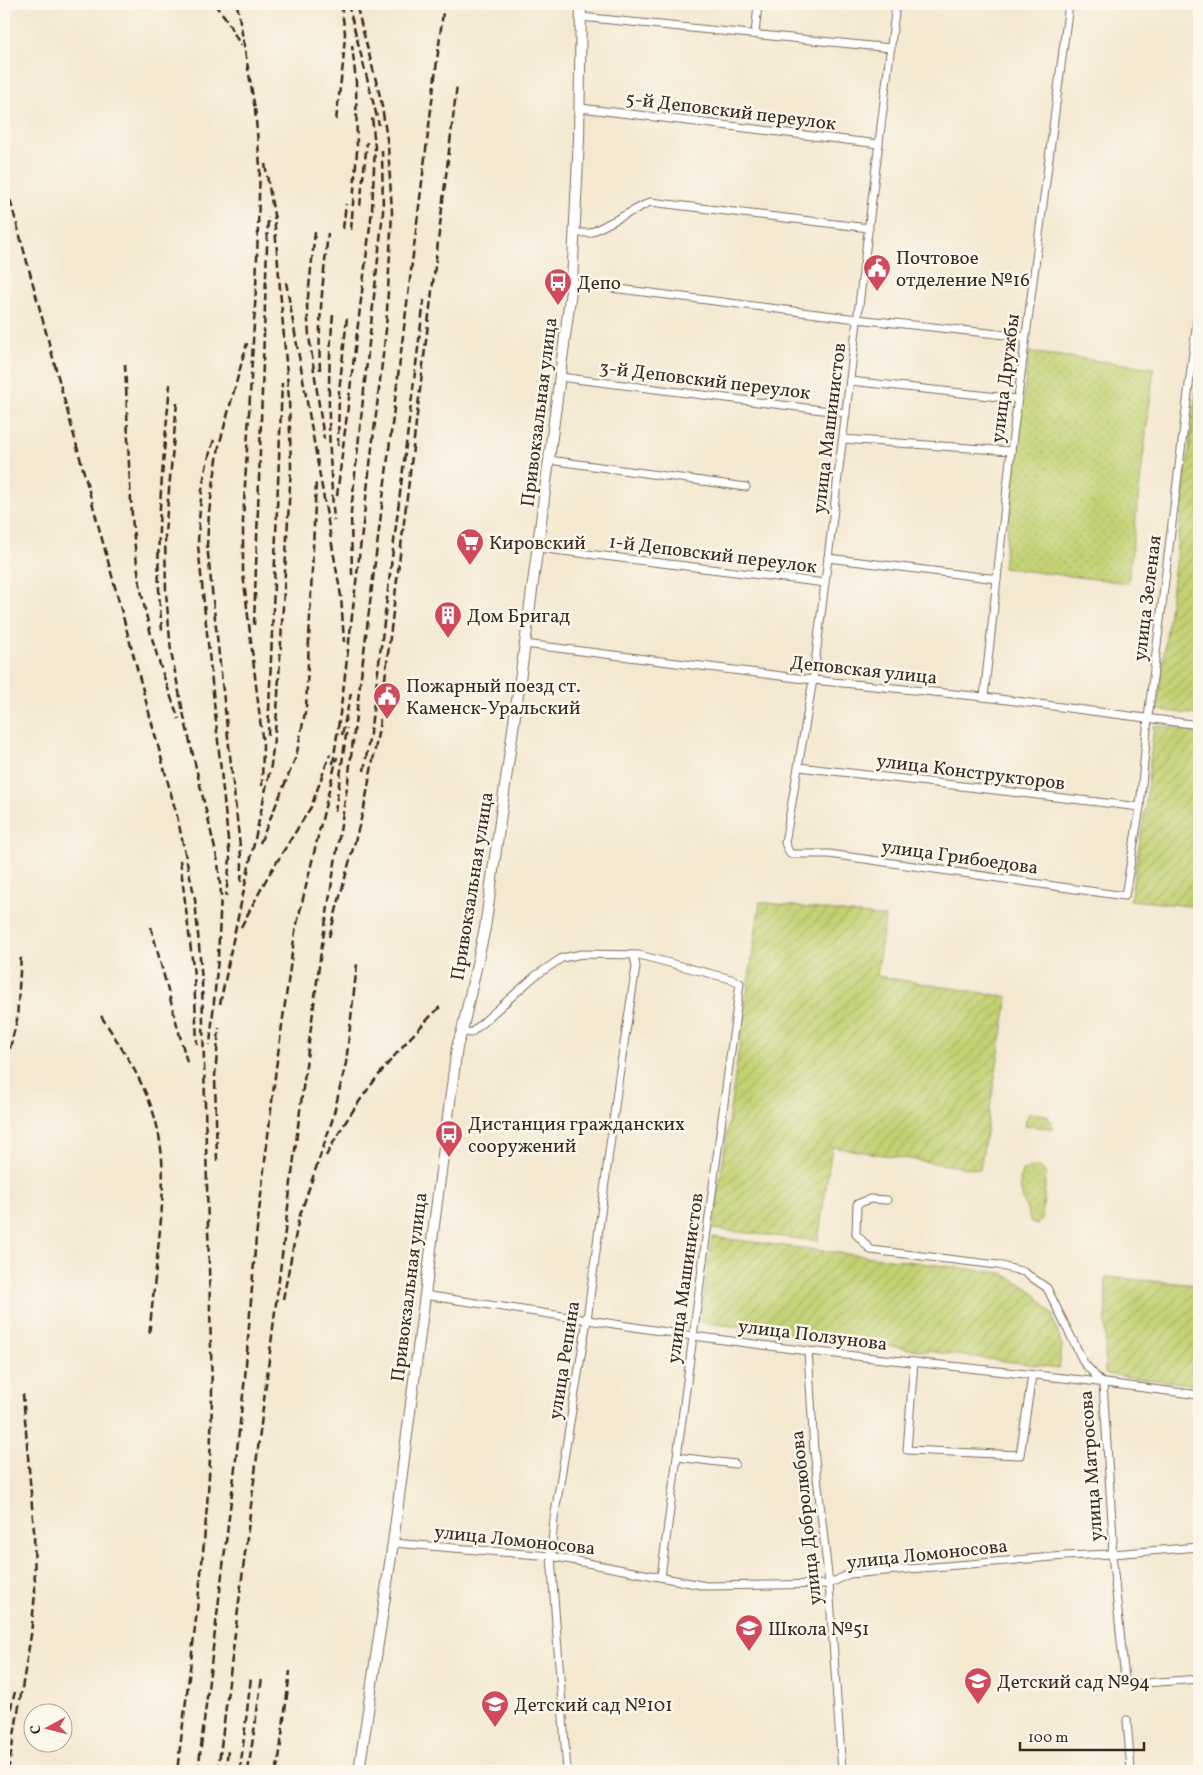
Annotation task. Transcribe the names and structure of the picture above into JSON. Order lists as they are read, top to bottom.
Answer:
{
  "streets": {
    "street": [
      "5-й Деповский переулок",
      "улица Дружбы",
      "3-й Деповский переулок",
      "Привокзальная улица",
      "улица Машинистов",
      "1-й Деповский переулок",
      "улица Зеленая",
      "Деповская улица",
      "улица Конструкторов",
      "улица Грибоедова",
      "улица Ползунова",
      "улица Репина",
      "улица Матросова",
      "улица Добролюбова",
      "улица Ломоносова"
    ]
  },
  "crossings": [
    ["5-й Деповский переулок", "Привокзальная улица"],
    ["5-й Деповский переулок", "улица Машинистов"],
    ["улица Дружбы", "Деповская улица"],
    ["3-й Деповский переулок", "Привокзальная улица"],
    ["3-й Деповский переулок", "улица Машинистов"],
    ["Привокзальная улица", "1-й Деповский переулок"],
    ["Привокзальная улица", "Деповская улица"],
    ["Привокзальная улица", "улица Ползунова"],
    ["Привокзальная улица", "улица Ломоносова"],
    ["улица Машинистов", "1-й Деповский переулок"],
    ["улица Машинистов", "Деповская улица"],
    ["улица Машинистов", "улица Конструкторов"],
    ["улица Машинистов", "улица Грибоедова"],
    ["улица Машинистов", "улица Ползунова"],
    ["улица Машинистов", "улица Репина"],
    ["улица Машинистов", "улица Ломоносова"],
    ["улица Зеленая", "Деповская улица"],
    ["улица Зеленая", "улица Конструкторов"],
    ["улица Зеленая", "улица Грибоедова"],
    ["улица Ползунова", "улица Репина"],
    ["улица Ползунова", "улица Матросова"],
    ["улица Ползунова", "улица Добролюбова"],
    ["улица Репина", "улица Ломоносова"],
    ["улица Матросова", "улица Ломоносова"],
    ["улица Добролюбова", "улица Ломоносова"]
  ],
  "places": {
    "public building": ["Почтовое отделение №16", "Пожарный поезд ст. Каменск-Уральский"],
    "bus stop": ["Депо", "Дистанция гражданских сооружений"],
    "supermarket": ["Кировский"],
    "building": ["Дом Бригад"],
    "school or university": ["Школа №51", "Детский сад №94", "Детский сад №101"]
  },
  "scale_bar": "100 m",
  "north": "left"
}
